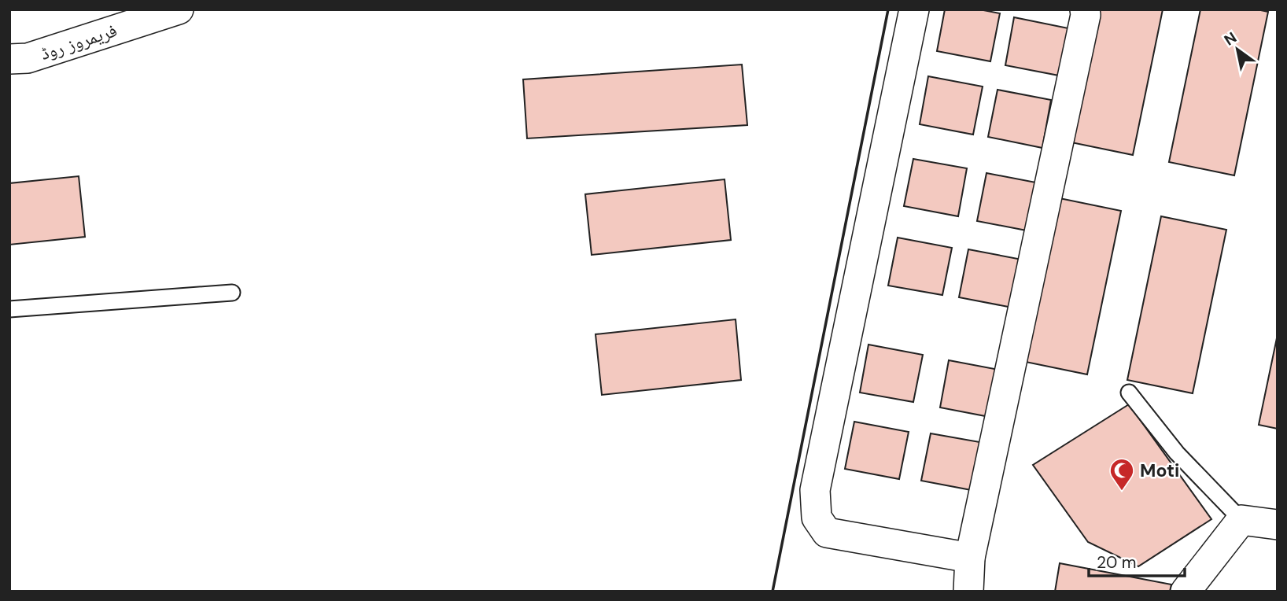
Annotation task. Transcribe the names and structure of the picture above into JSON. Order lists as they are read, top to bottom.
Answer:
{
  "streets": {
    "street": ["فریمروز روڈ"]
  },
  "places": {
    "mosque": ["Moti"]
  },
  "scale_bar": "20 m",
  "north": "top left"
}
